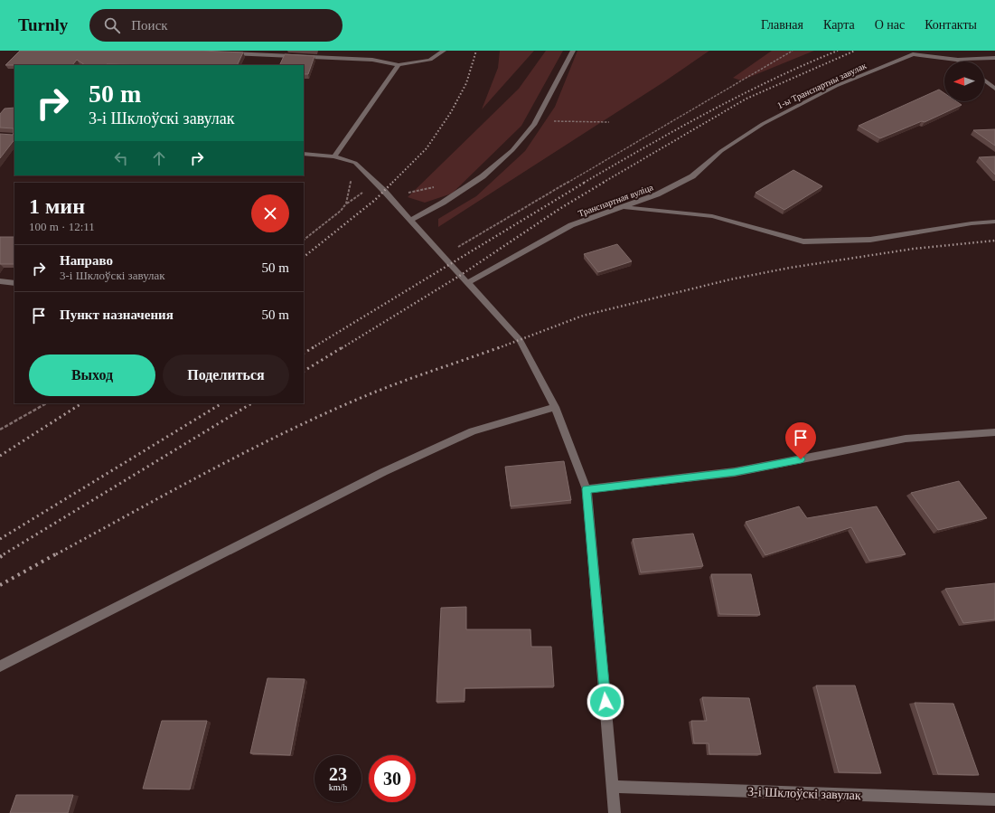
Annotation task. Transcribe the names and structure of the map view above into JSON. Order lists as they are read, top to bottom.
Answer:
{
  "streets": {
    "street": ["1-ы Транспартны завулак", "Транспартная вуліца", "3-і Шклоўскі завулак"]
  },
  "crossings": [
    ["1-ы Транспартны завулак", "Транспартная вуліца"]
  ],
  "north": "left",
  "page": {
    "header": "Turnly",
    "search": "Поиск",
    "nav": [
      "Главная",
      "Карта",
      "О нас",
      "Контакты"
    ],
    "turn": ["50 m", "3-і Шклоўскі завулак"],
    "heading": ["1 мин", "100 m · 12:11"],
    "list": [
      {
        "name": "Направо",
        "note": "3-і Шклоўскі завулак",
        "value": "50 m"
      },
      {
        "name": "Пункт назначения",
        "value": "50 m"
      }
    ],
    "buttons": ["Выход", "Поделиться"],
    "speed": "23 km/h",
    "limit": "30"
  }
}
